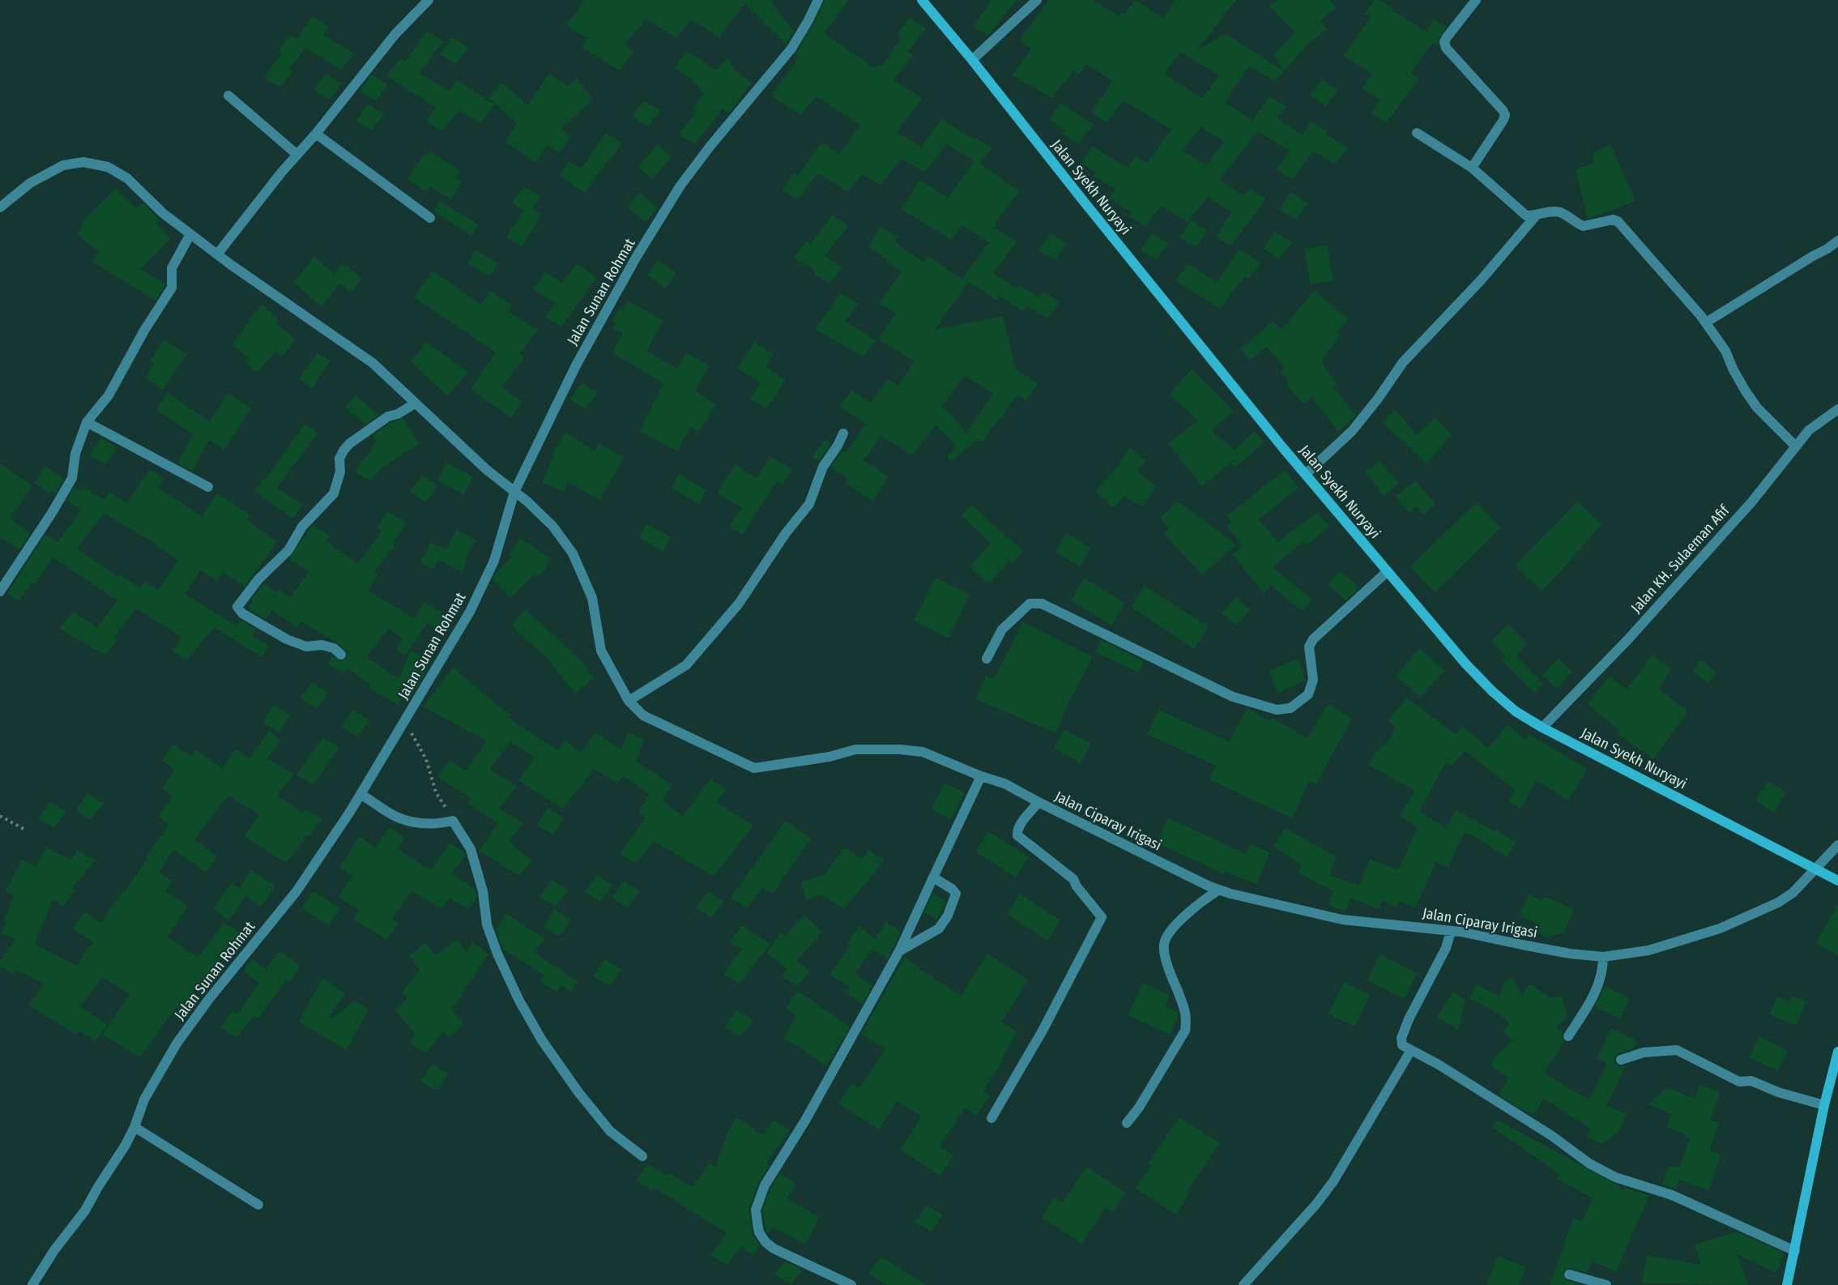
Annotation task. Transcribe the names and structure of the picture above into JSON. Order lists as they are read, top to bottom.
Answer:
{
  "streets": {
    "main road": ["Jalan Syekh Nuryayi"],
    "street": ["Jalan Sunan Rohmat", "Jalan KH. Sulaeman Afif", "Jalan Ciparay Irigasi"]
  },
  "crossings": [
    ["Jalan Syekh Nuryayi", "Jalan KH. Sulaeman Afif"],
    ["Jalan Syekh Nuryayi", "Jalan Ciparay Irigasi"],
    ["Jalan Sunan Rohmat", "Jalan Ciparay Irigasi"]
  ]
}
